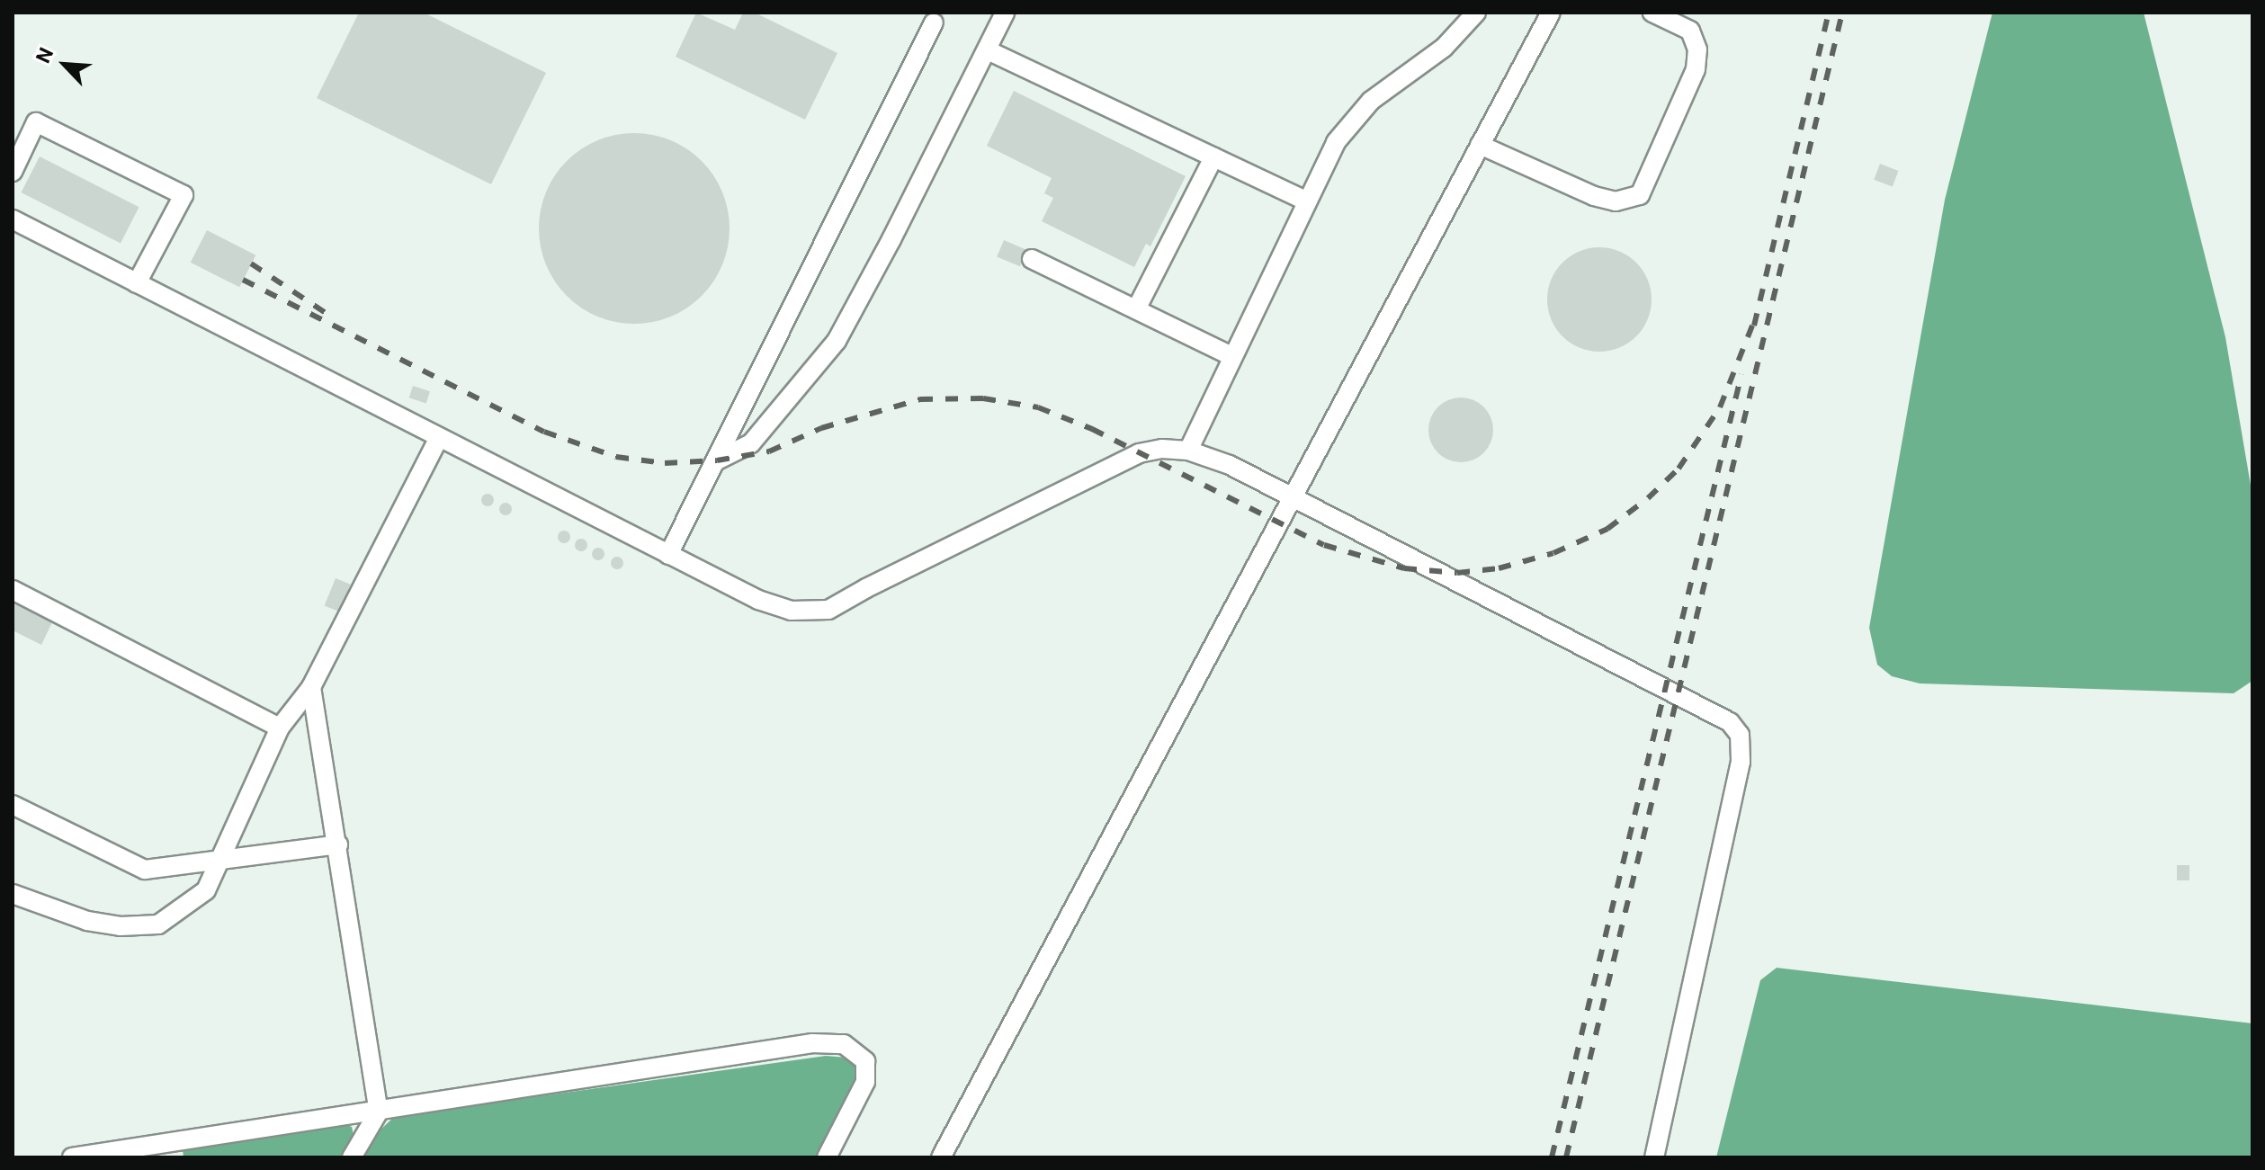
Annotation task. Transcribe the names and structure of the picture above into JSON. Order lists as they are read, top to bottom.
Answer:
{
  "north": "top left"
}
